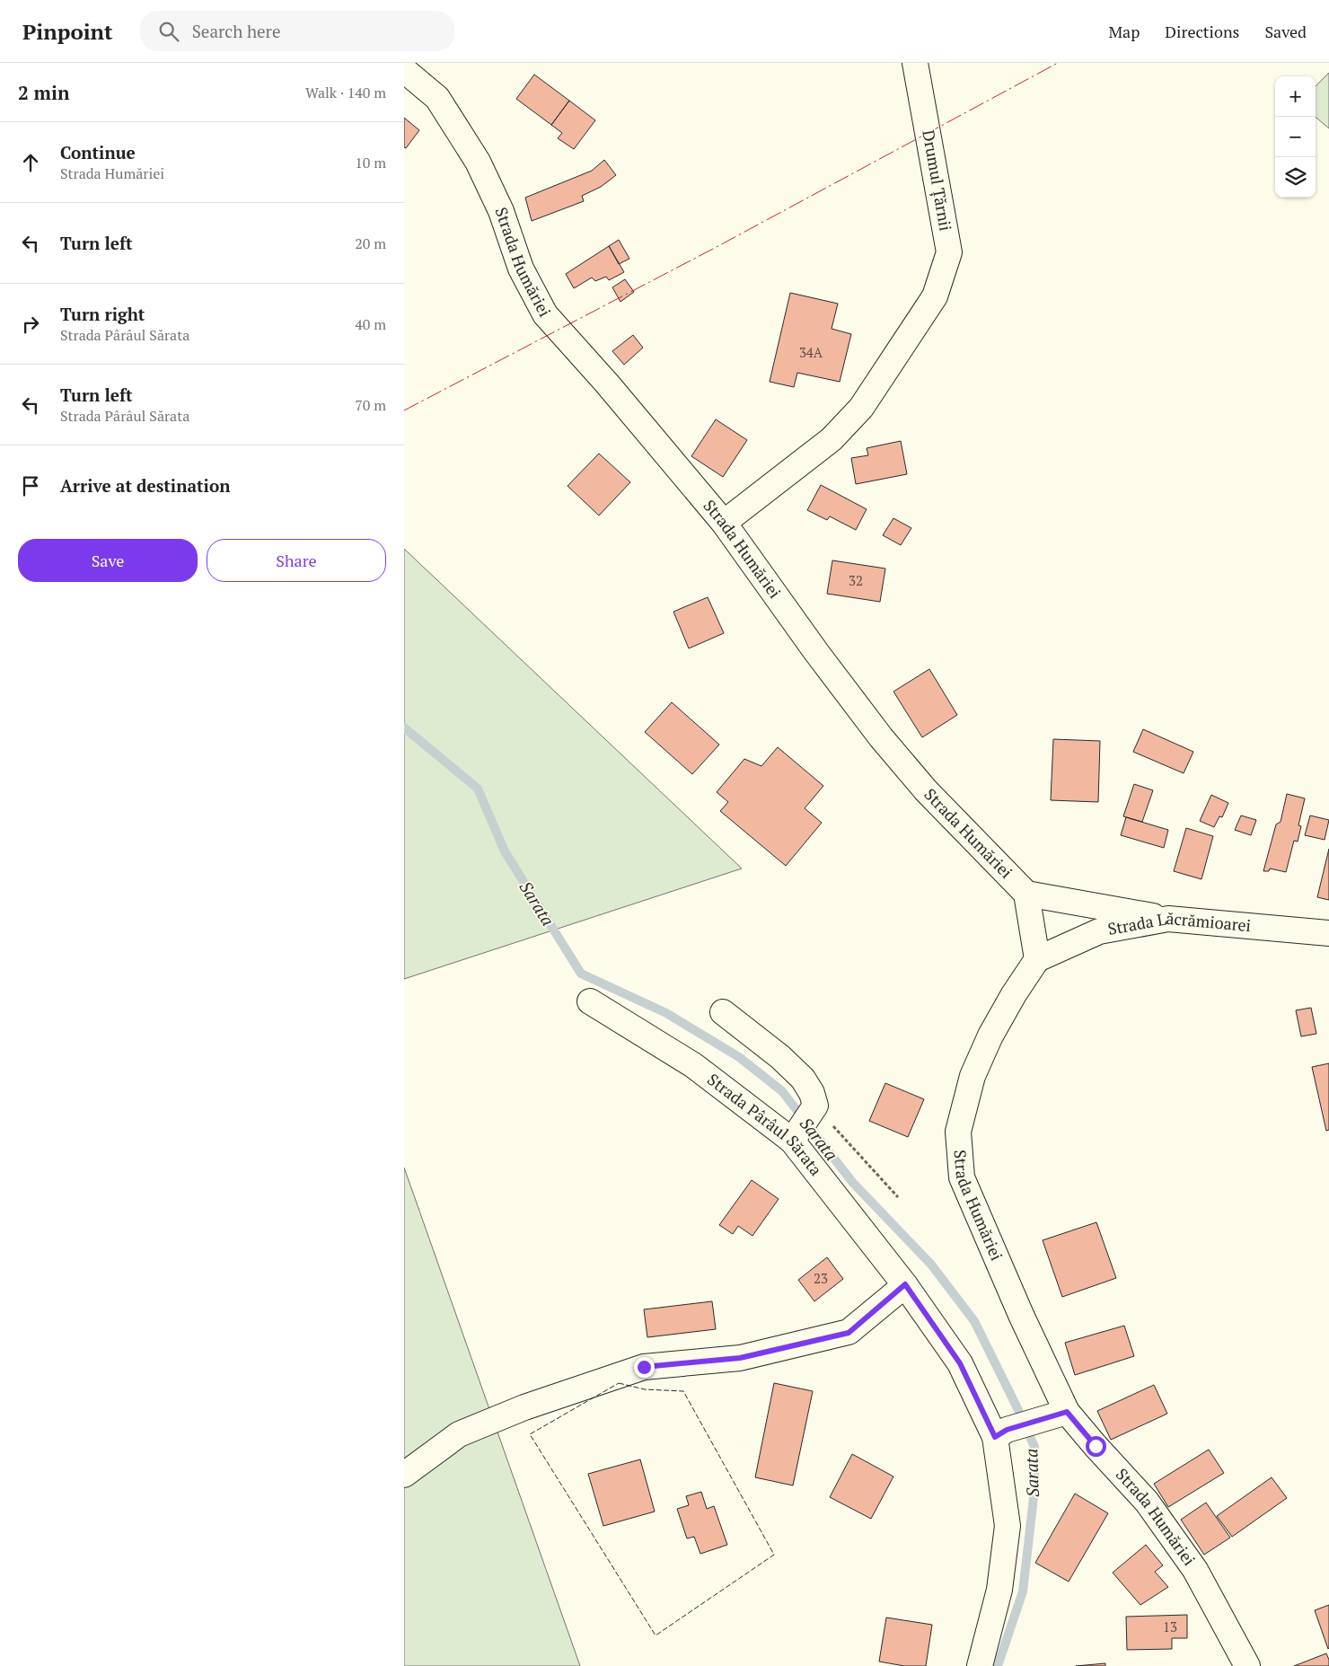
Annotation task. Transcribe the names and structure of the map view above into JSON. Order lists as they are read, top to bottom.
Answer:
{
  "streets": {
    "street": [
      "Drumul Țărnii",
      "Strada Humăriei",
      "Strada Lăcrămioarei",
      "Strada Pârâul Sărata"
    ]
  },
  "crossings": [
    ["Drumul Țărnii", "Strada Humăriei"],
    ["Strada Humăriei", "Strada Lăcrămioarei"]
  ],
  "water": ["Sarata"],
  "house_numbers": [
    "34A",
    "32",
    "23",
    "13"
  ],
  "page": {
    "header": "Pinpoint",
    "search": "Search here",
    "nav": ["Map", "Directions", "Saved"],
    "heading": ["2 min", "Walk · 140 m"],
    "map_buttons": ["+", "−"],
    "list": [
      ["Continue", "Strada Humăriei", "10 m"],
      ["Turn left", "20 m"],
      ["Turn right", "Strada Pârâul Sărata", "40 m"],
      ["Turn left", "Strada Pârâul Sărata", "70 m"],
      "Arrive at destination"
    ],
    "buttons": ["Save", "Share"]
  }
}
